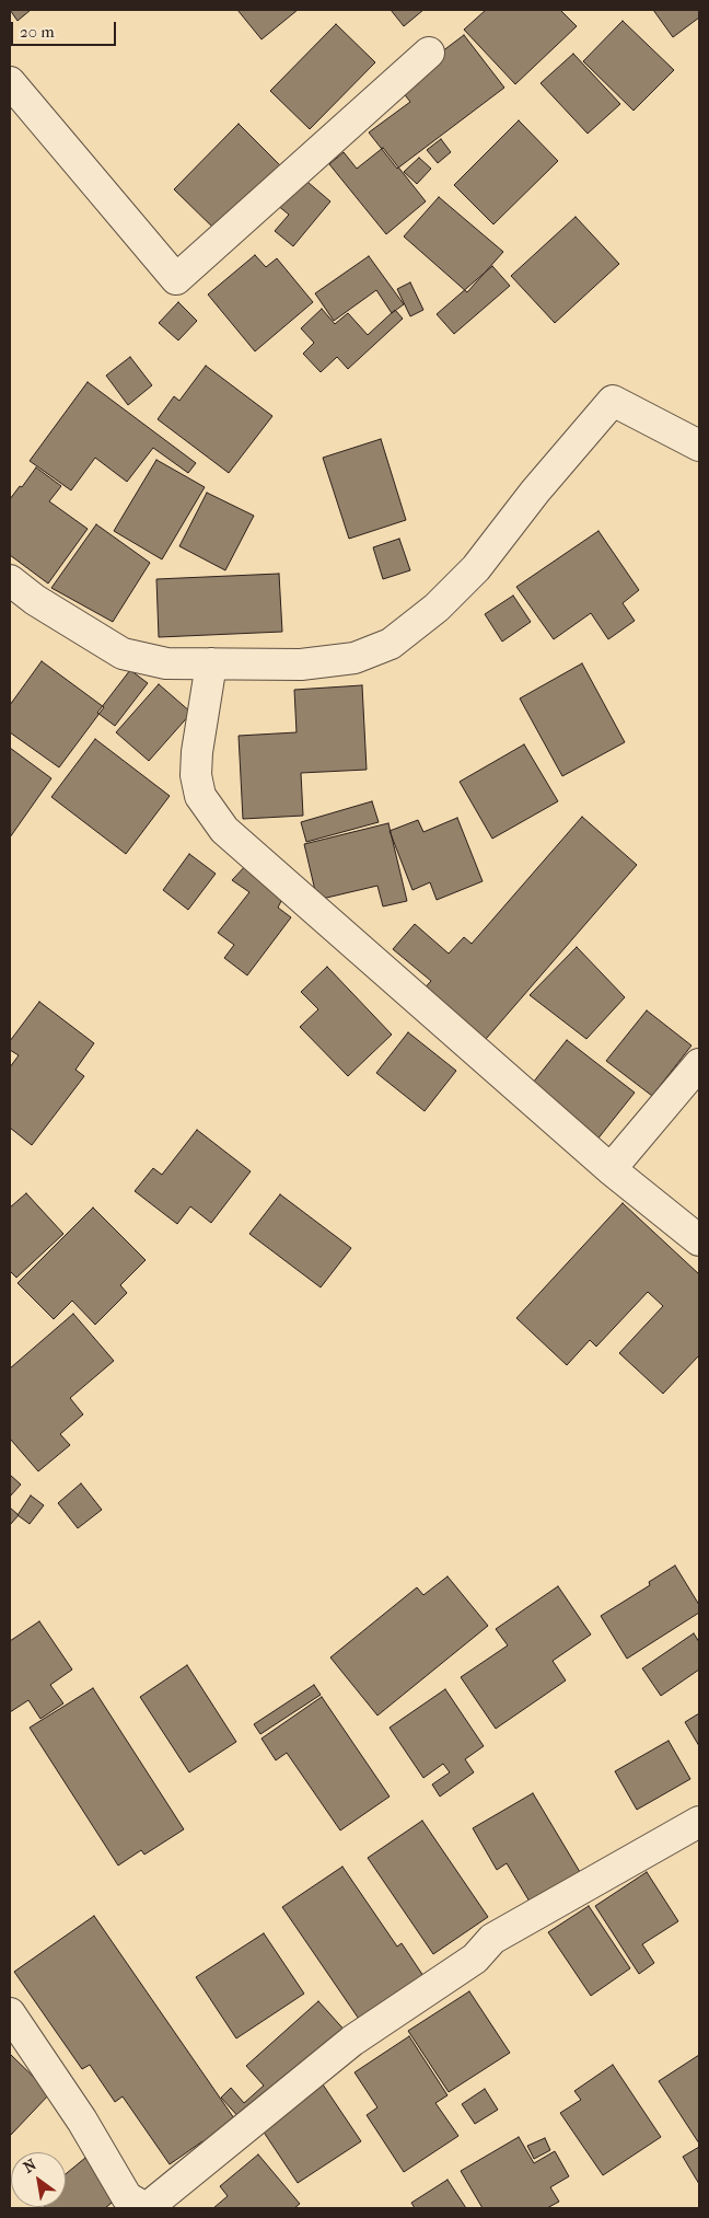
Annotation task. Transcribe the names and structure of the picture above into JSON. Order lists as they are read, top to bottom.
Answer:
{
  "scale_bar": "20 m",
  "north": "top left"
}
